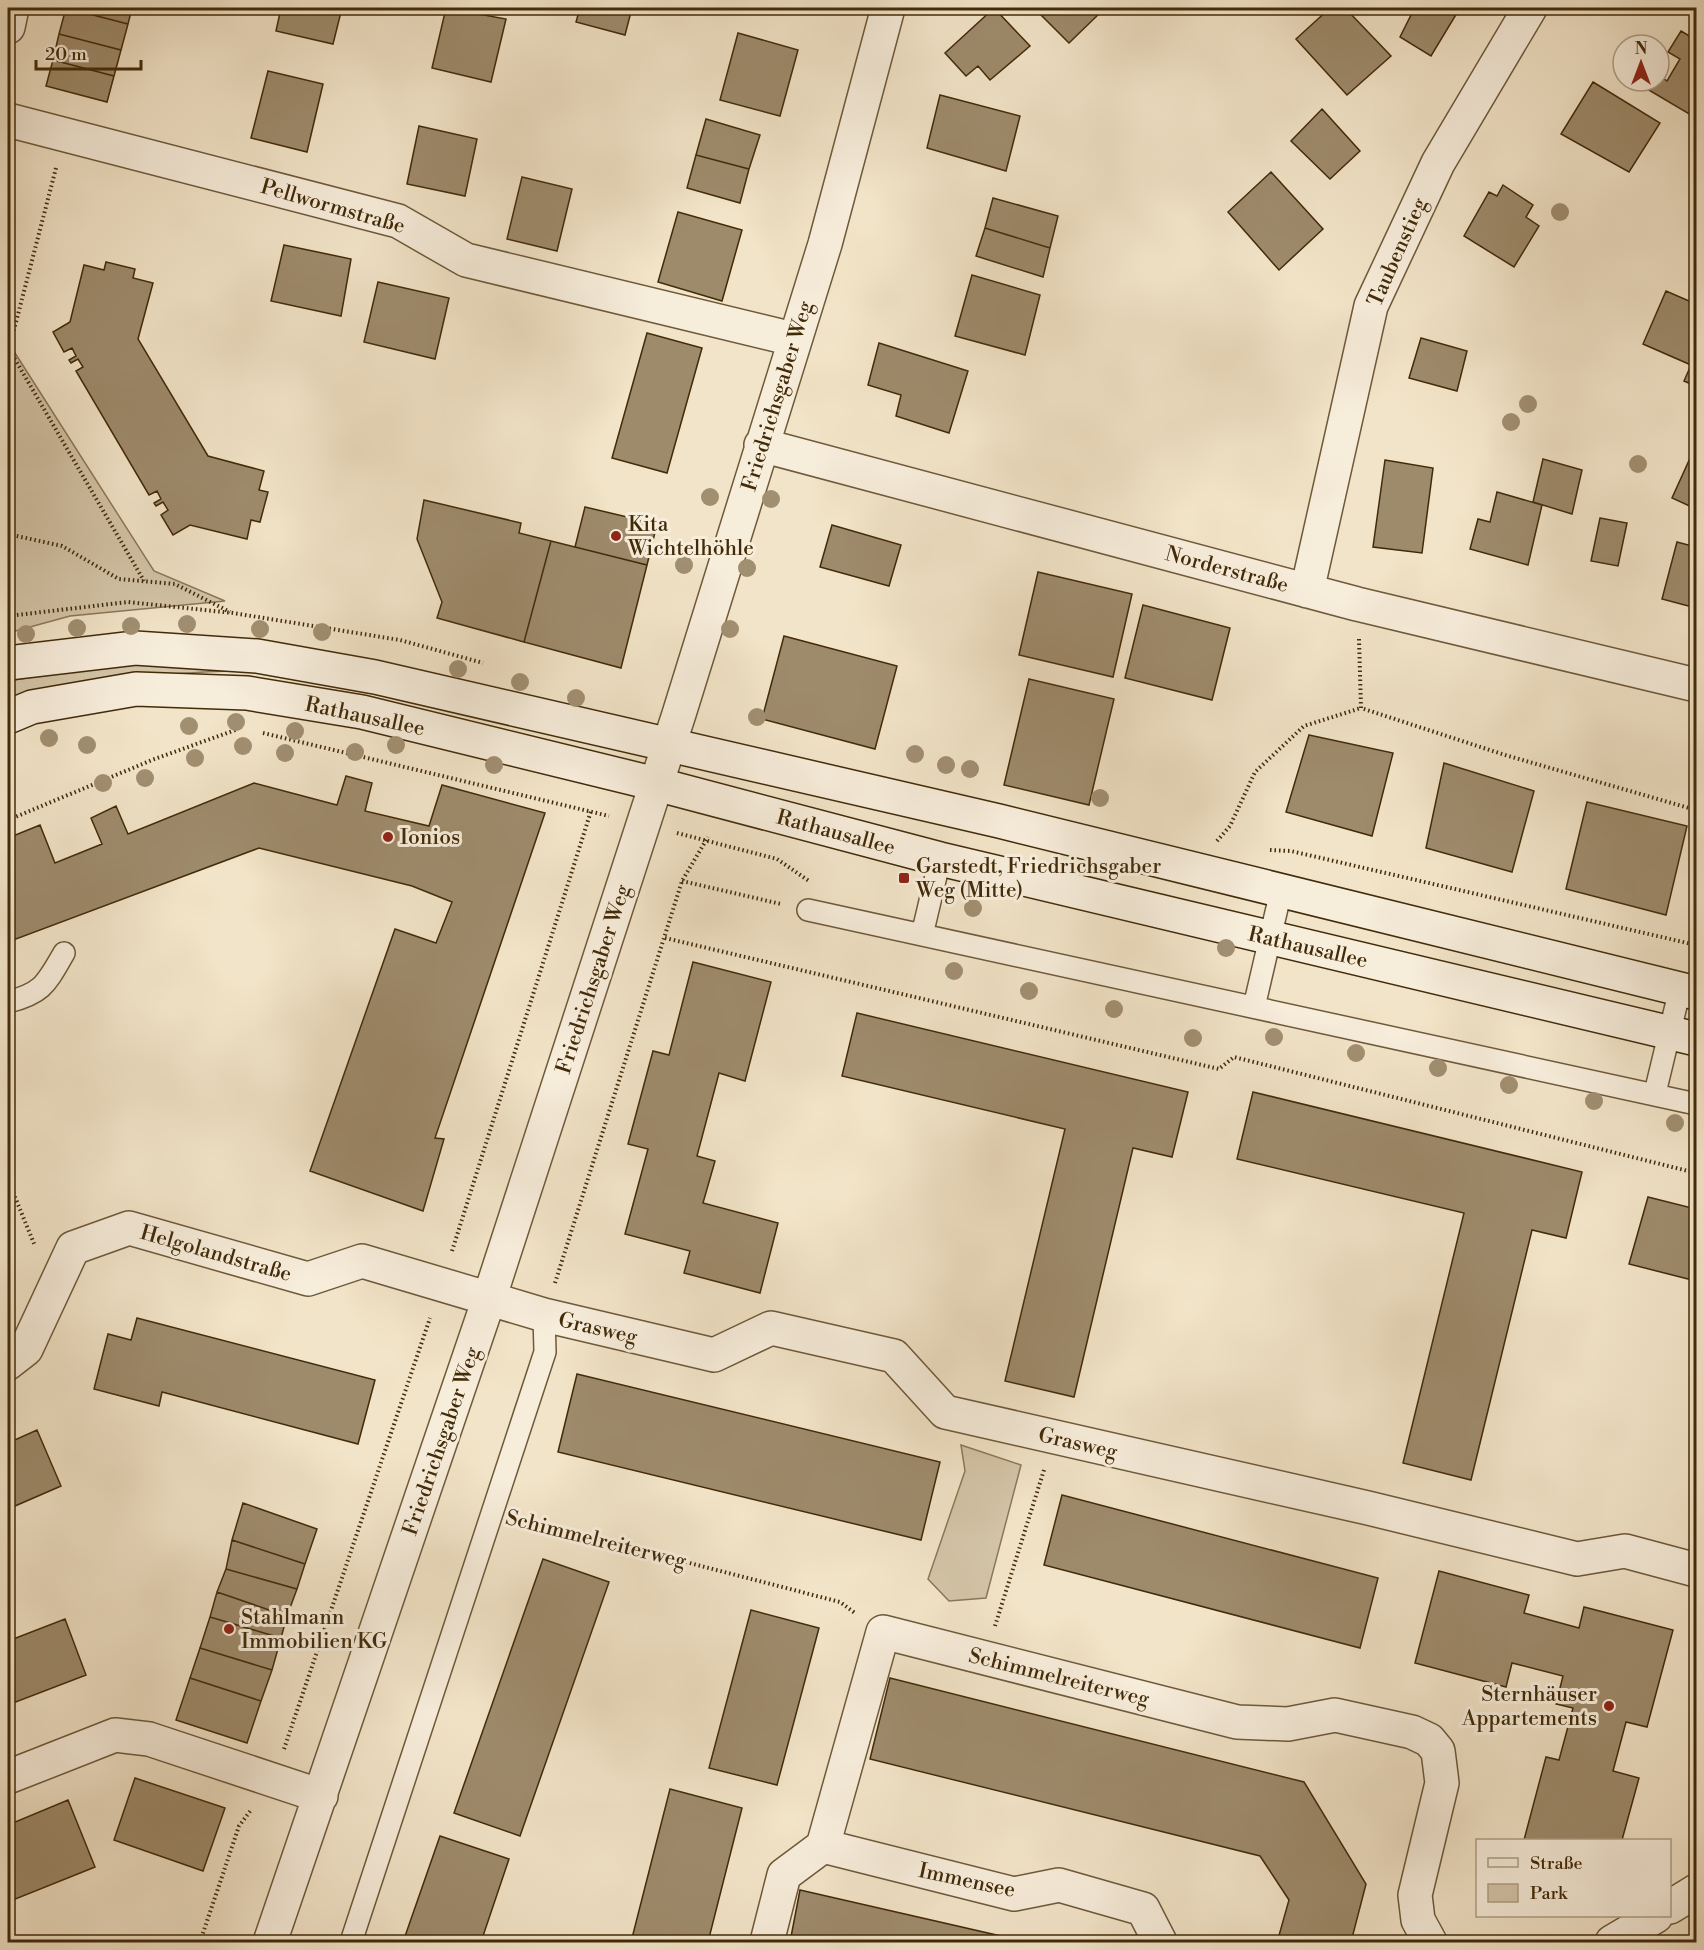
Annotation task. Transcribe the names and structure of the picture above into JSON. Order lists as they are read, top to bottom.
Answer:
{
  "streets": {
    "street": [
      "Pellwormstraße",
      "Taubenstieg",
      "Friedrichsgaber Weg",
      "Norderstraße",
      "Rathausallee",
      "Helgolandstraße",
      "Grasweg",
      "Schimmelreiterweg",
      "Immensee"
    ]
  },
  "crossings": [
    ["Pellwormstraße", "Friedrichsgaber Weg"],
    ["Taubenstieg", "Norderstraße"],
    ["Friedrichsgaber Weg", "Norderstraße"],
    ["Friedrichsgaber Weg", "Rathausallee"],
    ["Friedrichsgaber Weg", "Helgolandstraße"],
    ["Friedrichsgaber Weg", "Grasweg"],
    ["Helgolandstraße", "Grasweg"]
  ],
  "places": {
    "other": [
      "Kita Wichtelhöhle",
      "Ionios",
      "Stahlmann Immobilien KG",
      "Sternhäuser Appartements"
    ],
    "transit": ["Garstedt, Friedrichsgaber Weg (Mitte)"]
  },
  "legend": ["Straße", "Park"],
  "scale_bar": "20 m",
  "north": "top"
}
